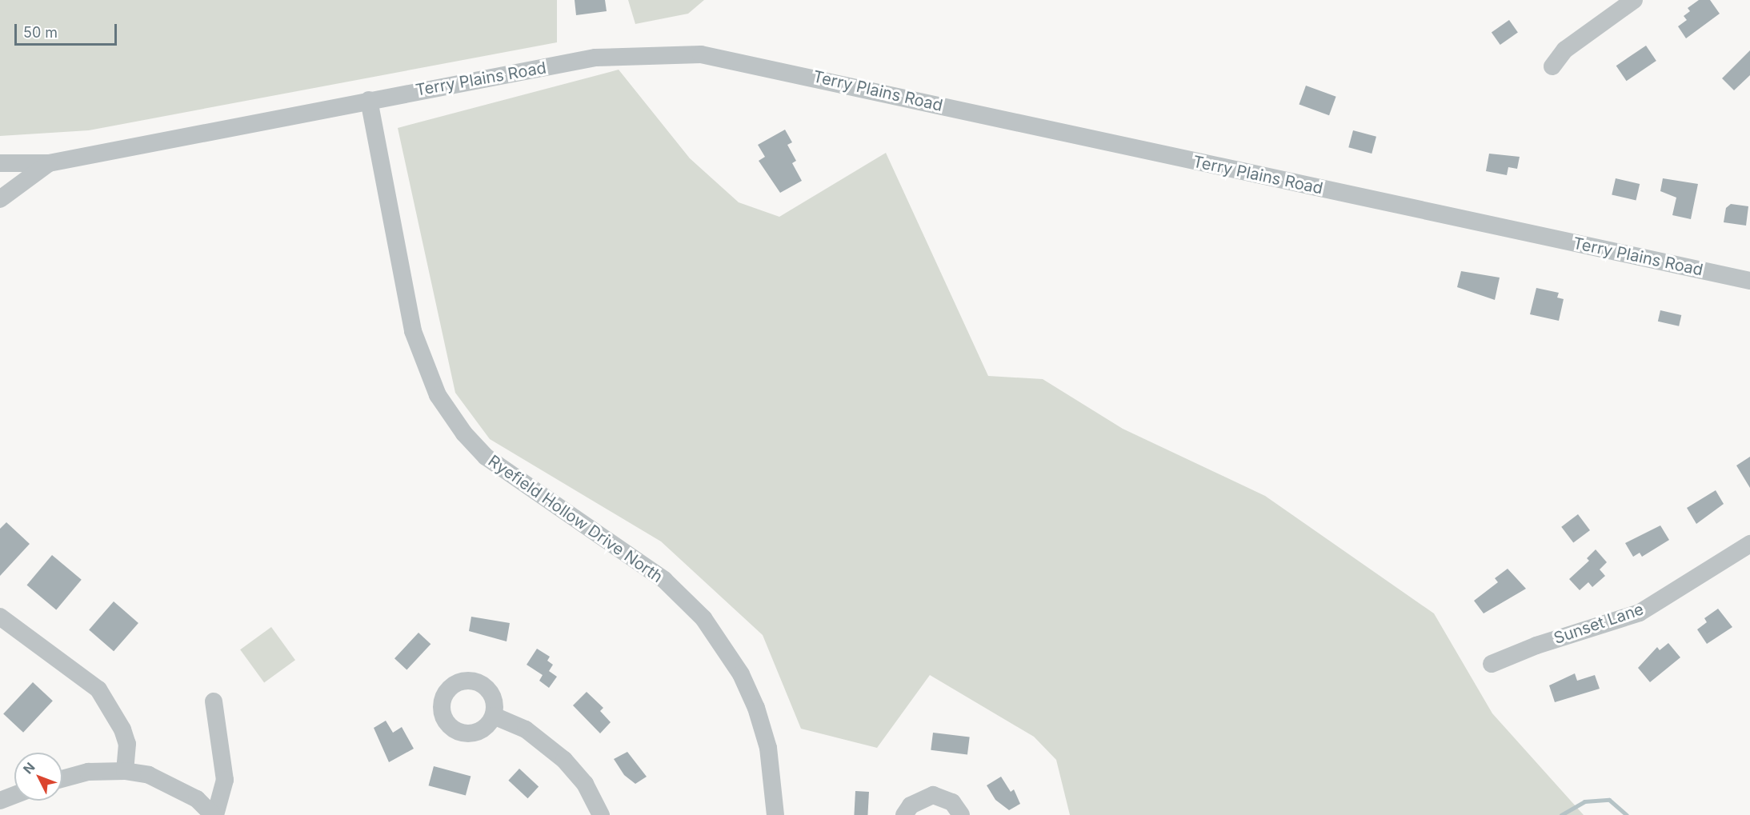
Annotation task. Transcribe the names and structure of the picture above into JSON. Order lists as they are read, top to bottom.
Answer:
{
  "streets": {
    "street": ["Terry Plains Road", "Ryefield Hollow Drive North", "Sunset Lane"]
  },
  "crossings": [
    ["Terry Plains Road", "Ryefield Hollow Drive North"]
  ],
  "scale_bar": "50 m",
  "north": "top left"
}
